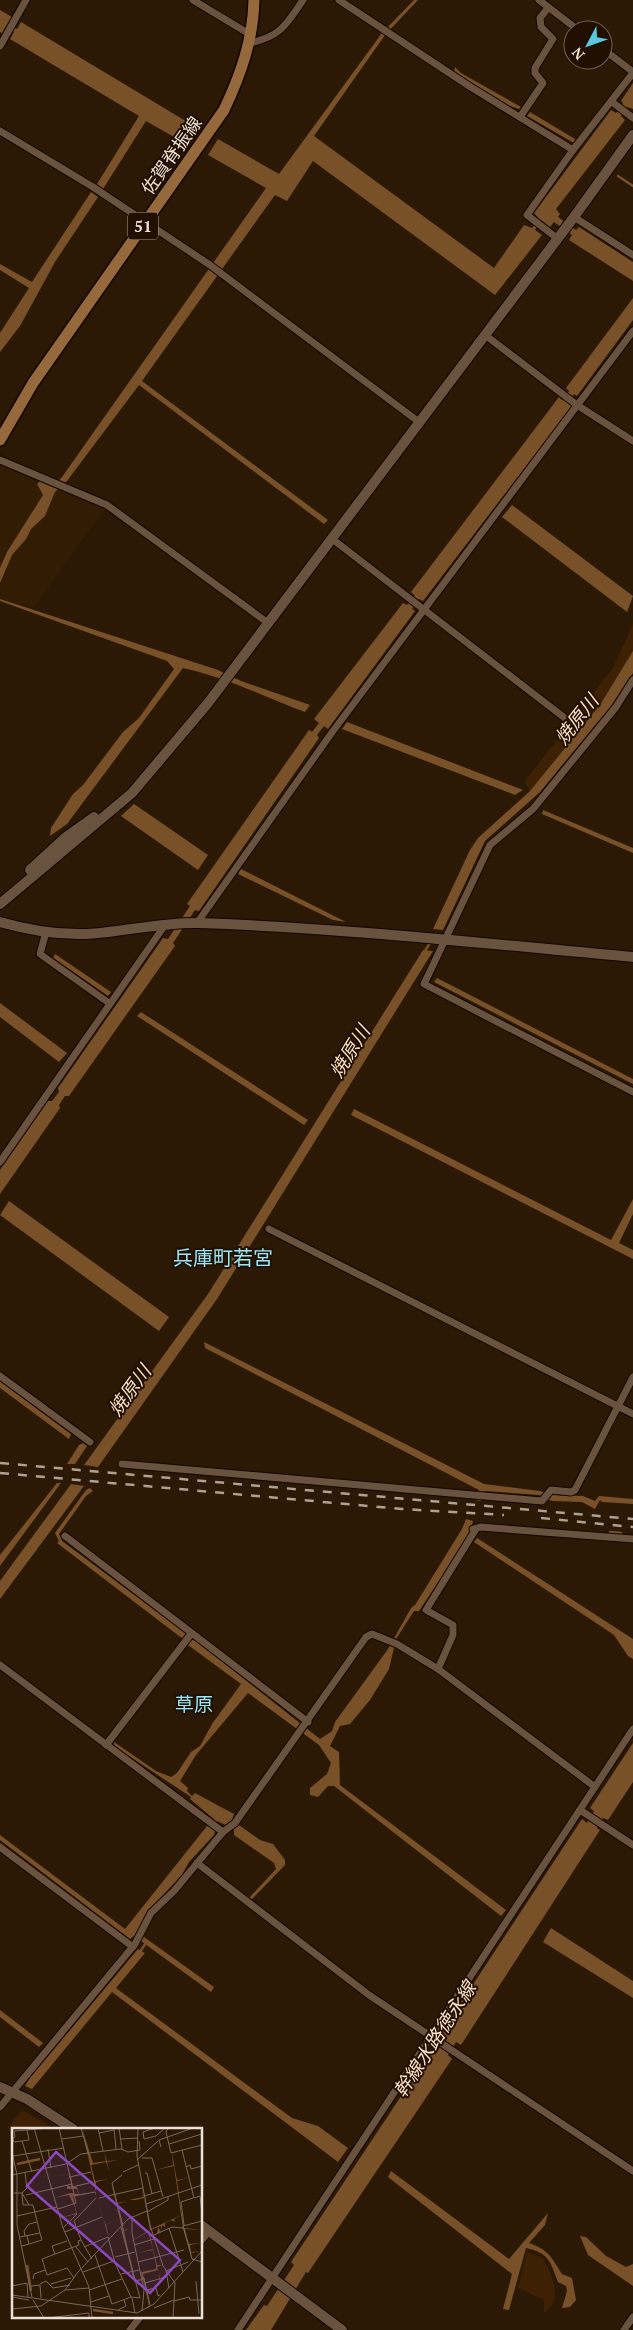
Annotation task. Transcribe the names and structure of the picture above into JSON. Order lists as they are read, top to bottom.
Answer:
{
  "streets": {
    "main road": ["佐賀脊振線", "51"]
  },
  "districts": ["兵庫町若宮", "草原"],
  "water": ["焼原川", "幹線水路徳永線"],
  "north": "bottom left"
}
